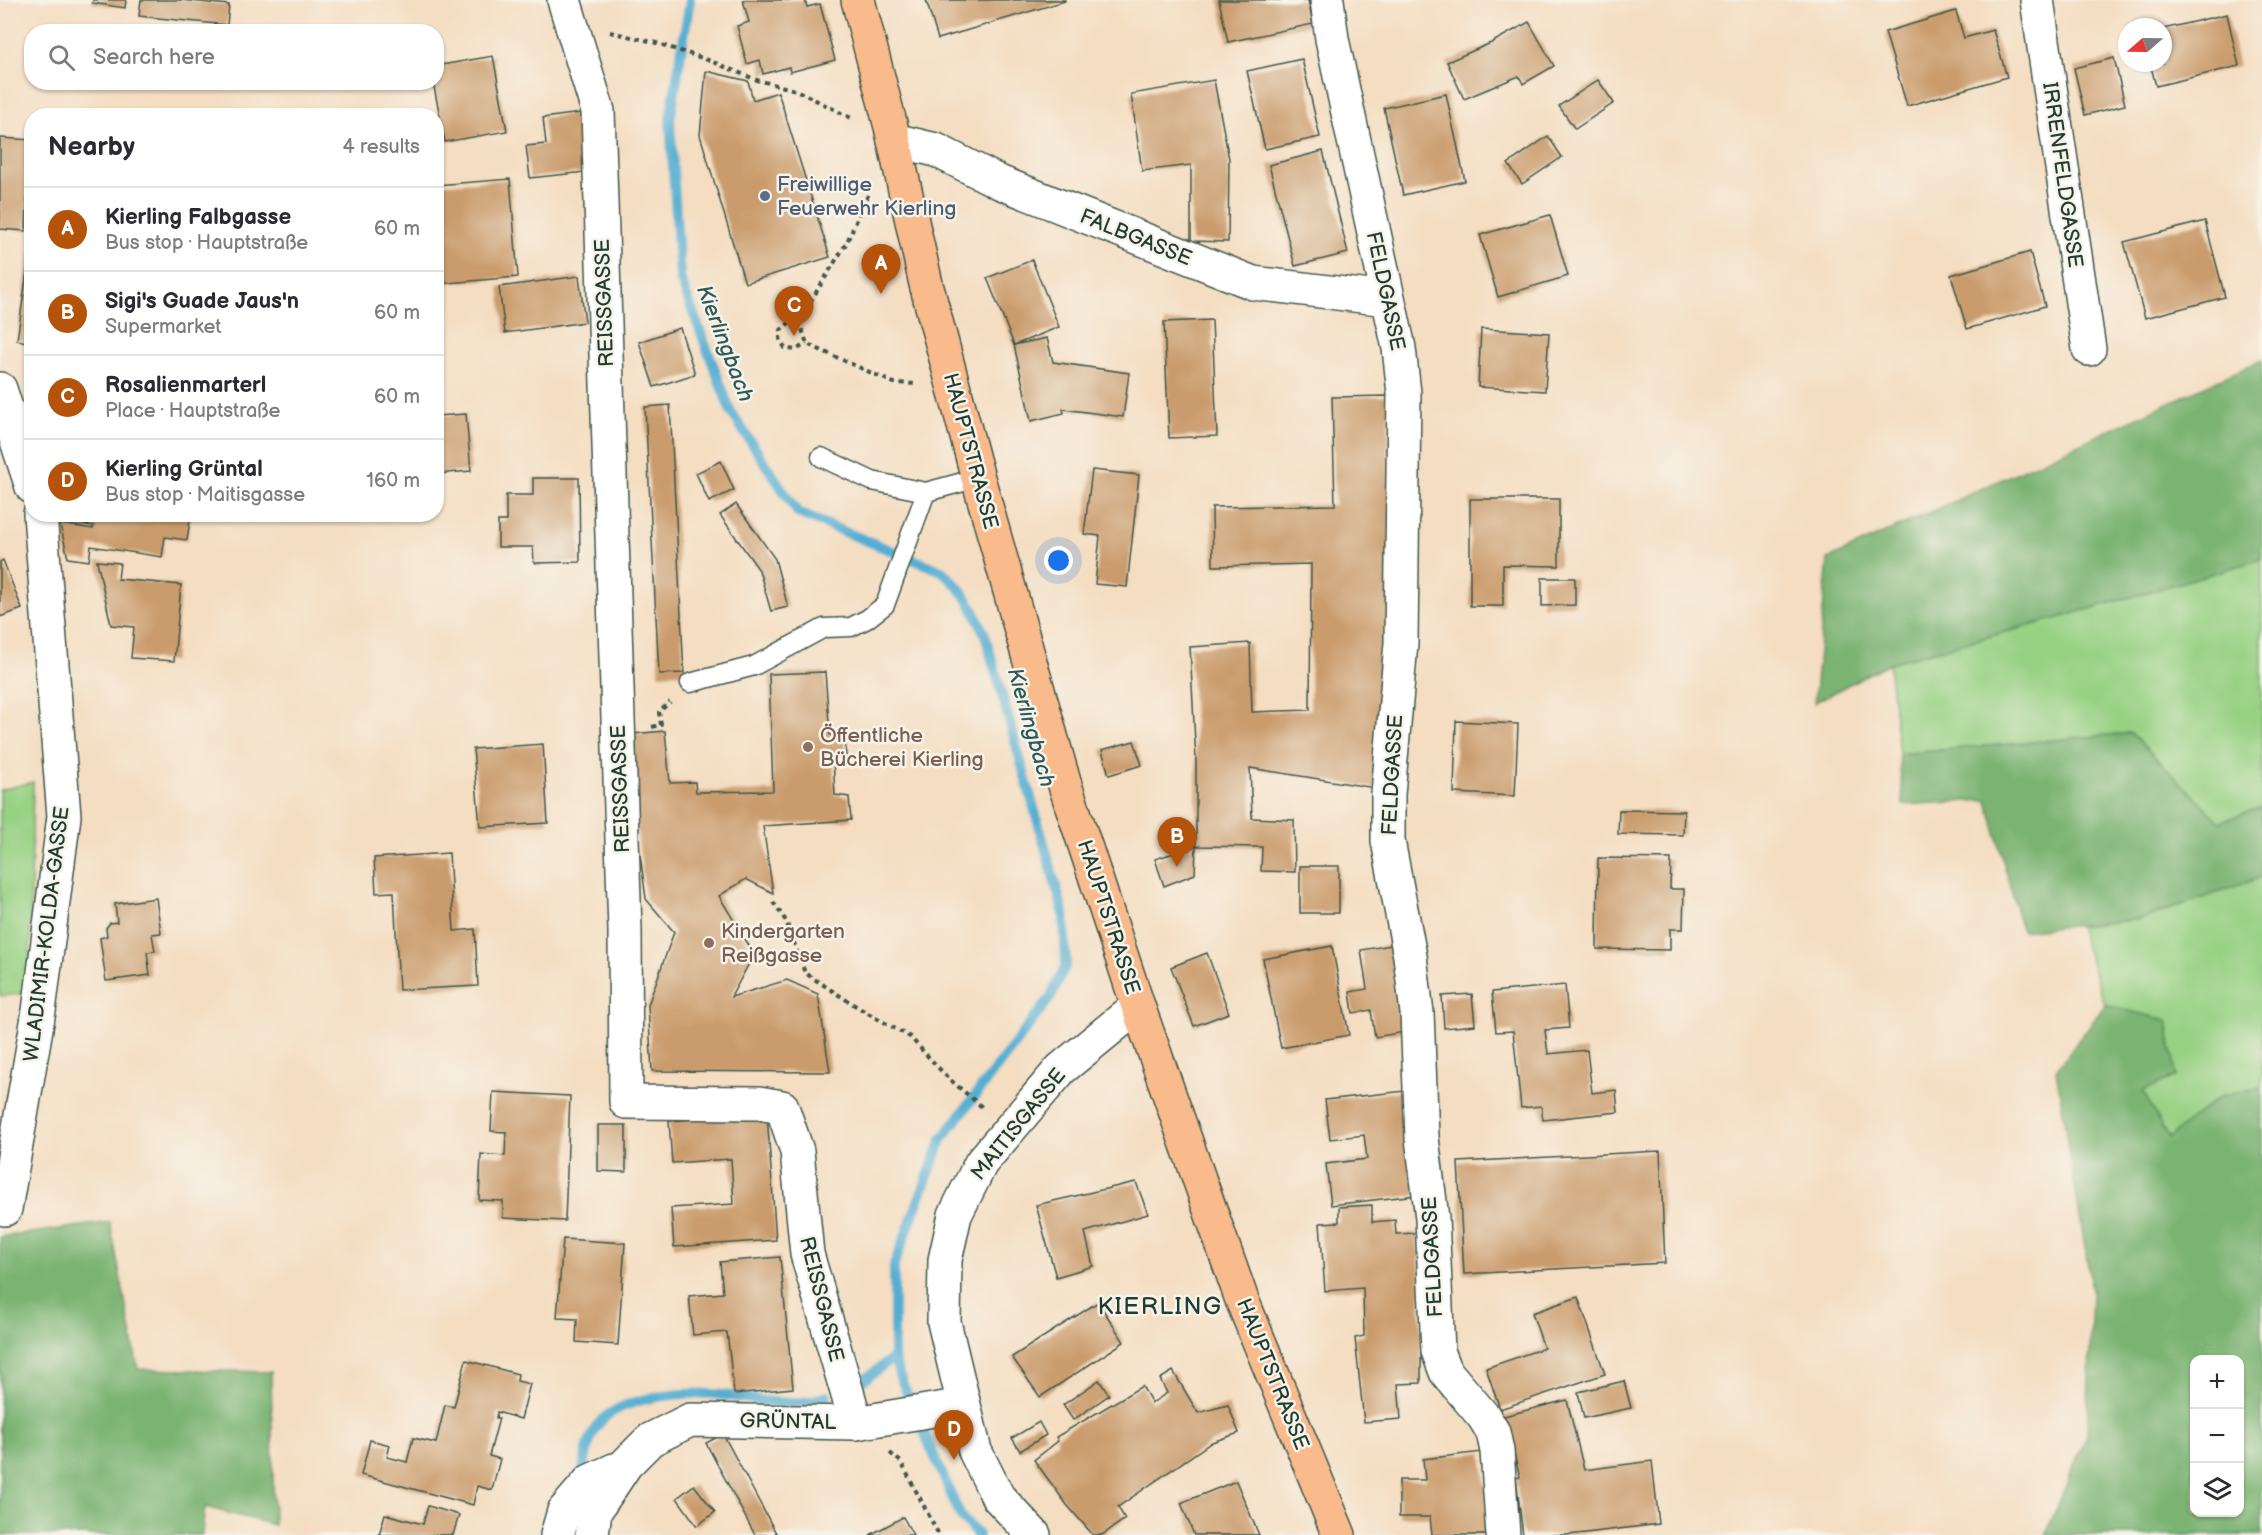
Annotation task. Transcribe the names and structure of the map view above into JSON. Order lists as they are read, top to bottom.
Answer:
{
  "streets": {
    "main road": ["HAUPTSTRASSE"],
    "street": [
      "IRRENFELDGASSE",
      "FALBGASSE",
      "FELDGASSE",
      "REISSGASSE",
      "WLADIMIR-KOLDA-GASSE",
      "MAITISGASSE",
      "GRÜNTAL"
    ]
  },
  "crossings": [
    ["FALBGASSE", "FELDGASSE"],
    ["FALBGASSE", "HAUPTSTRASSE"],
    ["REISSGASSE", "GRÜNTAL"],
    ["HAUPTSTRASSE", "MAITISGASSE"],
    ["MAITISGASSE", "GRÜNTAL"]
  ],
  "districts": ["KIERLING"],
  "water": ["Kierlingbach"],
  "places": ["Freiwillige Feuerwehr Kierling", "Öffentliche Bücherei Kierling", "Kindergarten Reißgasse"],
  "north": "left",
  "page": {
    "search": "Search here",
    "heading": ["Nearby", "4 results"],
    "list": [
      {
        "mark": "A",
        "name": "Kierling Falbgasse",
        "note": "Bus stop · Hauptstraße",
        "value": "60 m"
      },
      {
        "mark": "B",
        "name": "Sigi's Guade Jaus'n",
        "note": "Supermarket",
        "value": "60 m"
      },
      {
        "mark": "C",
        "name": "Rosalienmarterl",
        "note": "Place · Hauptstraße",
        "value": "60 m"
      },
      {
        "mark": "D",
        "name": "Kierling Grüntal",
        "note": "Bus stop · Maitisgasse",
        "value": "160 m"
      }
    ],
    "pins": [
      "A",
      "C",
      "B",
      "D"
    ],
    "map_buttons": ["+", "−"]
  }
}
